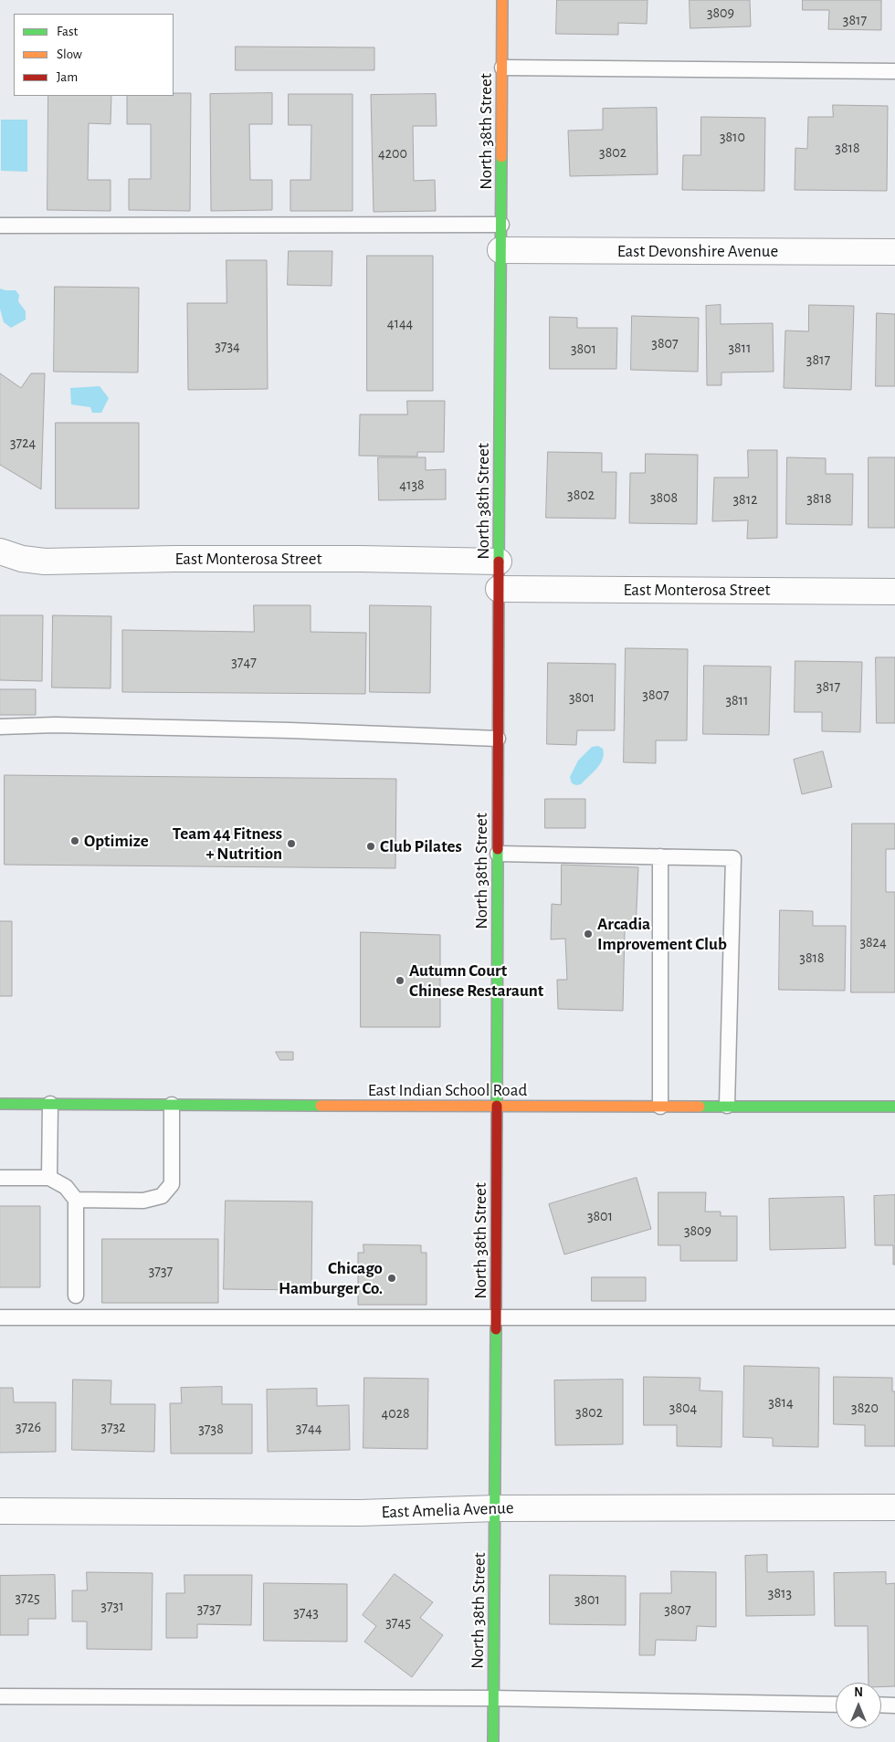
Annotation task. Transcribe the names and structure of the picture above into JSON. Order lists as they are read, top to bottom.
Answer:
{
  "streets": {
    "street": [
      "North 38th Street",
      "East Devonshire Avenue",
      "East Monterosa Street",
      "East Indian School Road",
      "East Amelia Avenue"
    ]
  },
  "crossings": [
    ["North 38th Street", "East Devonshire Avenue"],
    ["North 38th Street", "East Monterosa Street"],
    ["North 38th Street", "East Indian School Road"],
    ["North 38th Street", "East Amelia Avenue"]
  ],
  "places": [
    "Optimize",
    "Team 44 Fitness + Nutrition",
    "Club Pilates",
    "Arcadia Improvement Club",
    "Autumn Court Chinese Restaraunt",
    "Chicago Hamburger Co."
  ],
  "house_numbers": [
    "3809",
    "3817",
    "3810",
    "3818",
    "3802",
    "4200",
    "4144",
    "3807",
    "3734",
    "3811",
    "3801",
    "3817",
    "3724",
    "4138",
    "3802",
    "3808",
    "3818",
    "3812",
    "3747",
    "3817",
    "3807",
    "3801",
    "3811",
    "3824",
    "3818",
    "3801",
    "3809",
    "3737",
    "3814",
    "3804",
    "3820",
    "3802",
    "4028",
    "3726",
    "3732",
    "3744",
    "3738",
    "3813",
    "3725",
    "3801",
    "3731",
    "3737",
    "3807",
    "3743",
    "3745"
  ],
  "legend": ["Fast", "Slow", "Jam"],
  "north": "top"
}
